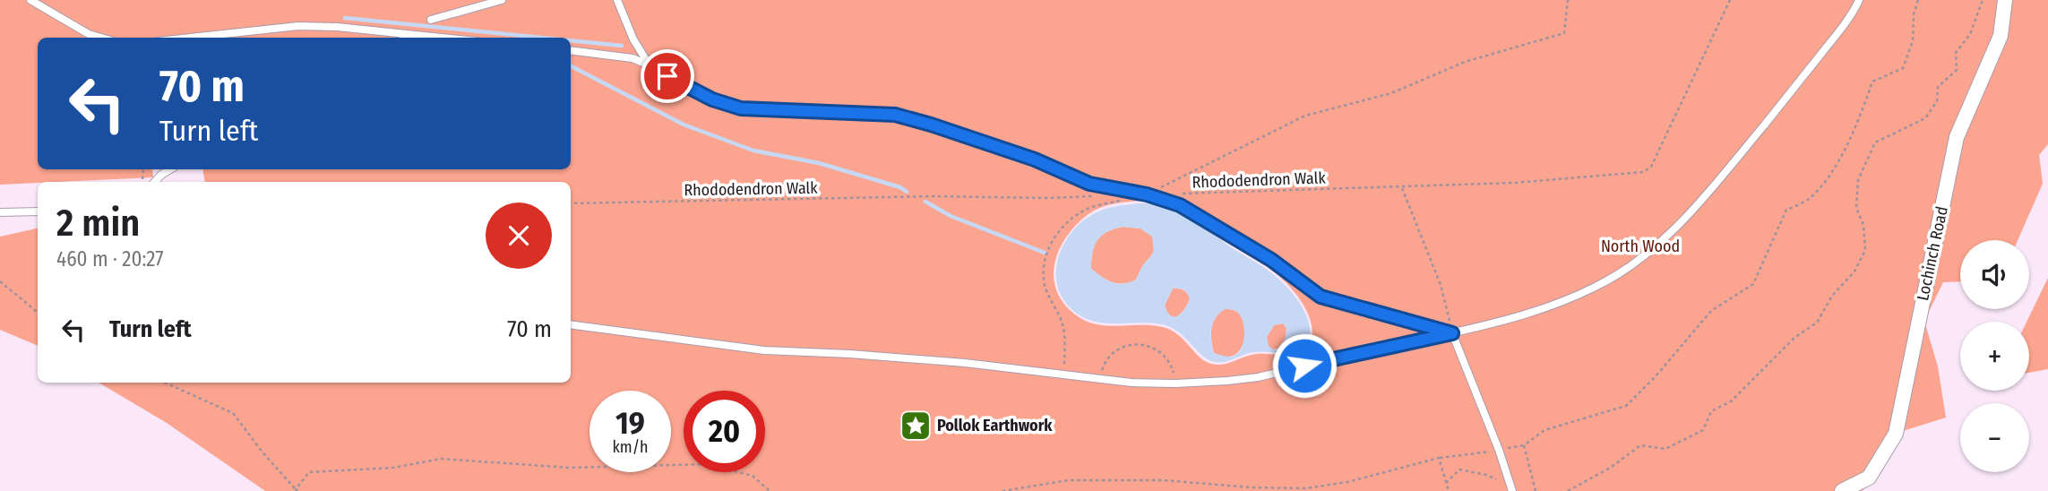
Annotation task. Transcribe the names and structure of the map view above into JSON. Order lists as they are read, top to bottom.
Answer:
{
  "streets": {
    "street": ["Lochinch Road"],
    "path": ["Rhododendron Walk"]
  },
  "parks": ["North Wood"],
  "places": {
    "place": ["Pollok Earthwork"]
  },
  "page": {
    "turn": ["70 m", "Turn left"],
    "heading": ["2 min", "460 m · 20:27"],
    "map_buttons": ["+", "−"],
    "list": [
      {
        "name": "Turn left",
        "value": "70 m"
      }
    ],
    "speed": "19 km/h",
    "limit": "20"
  }
}
